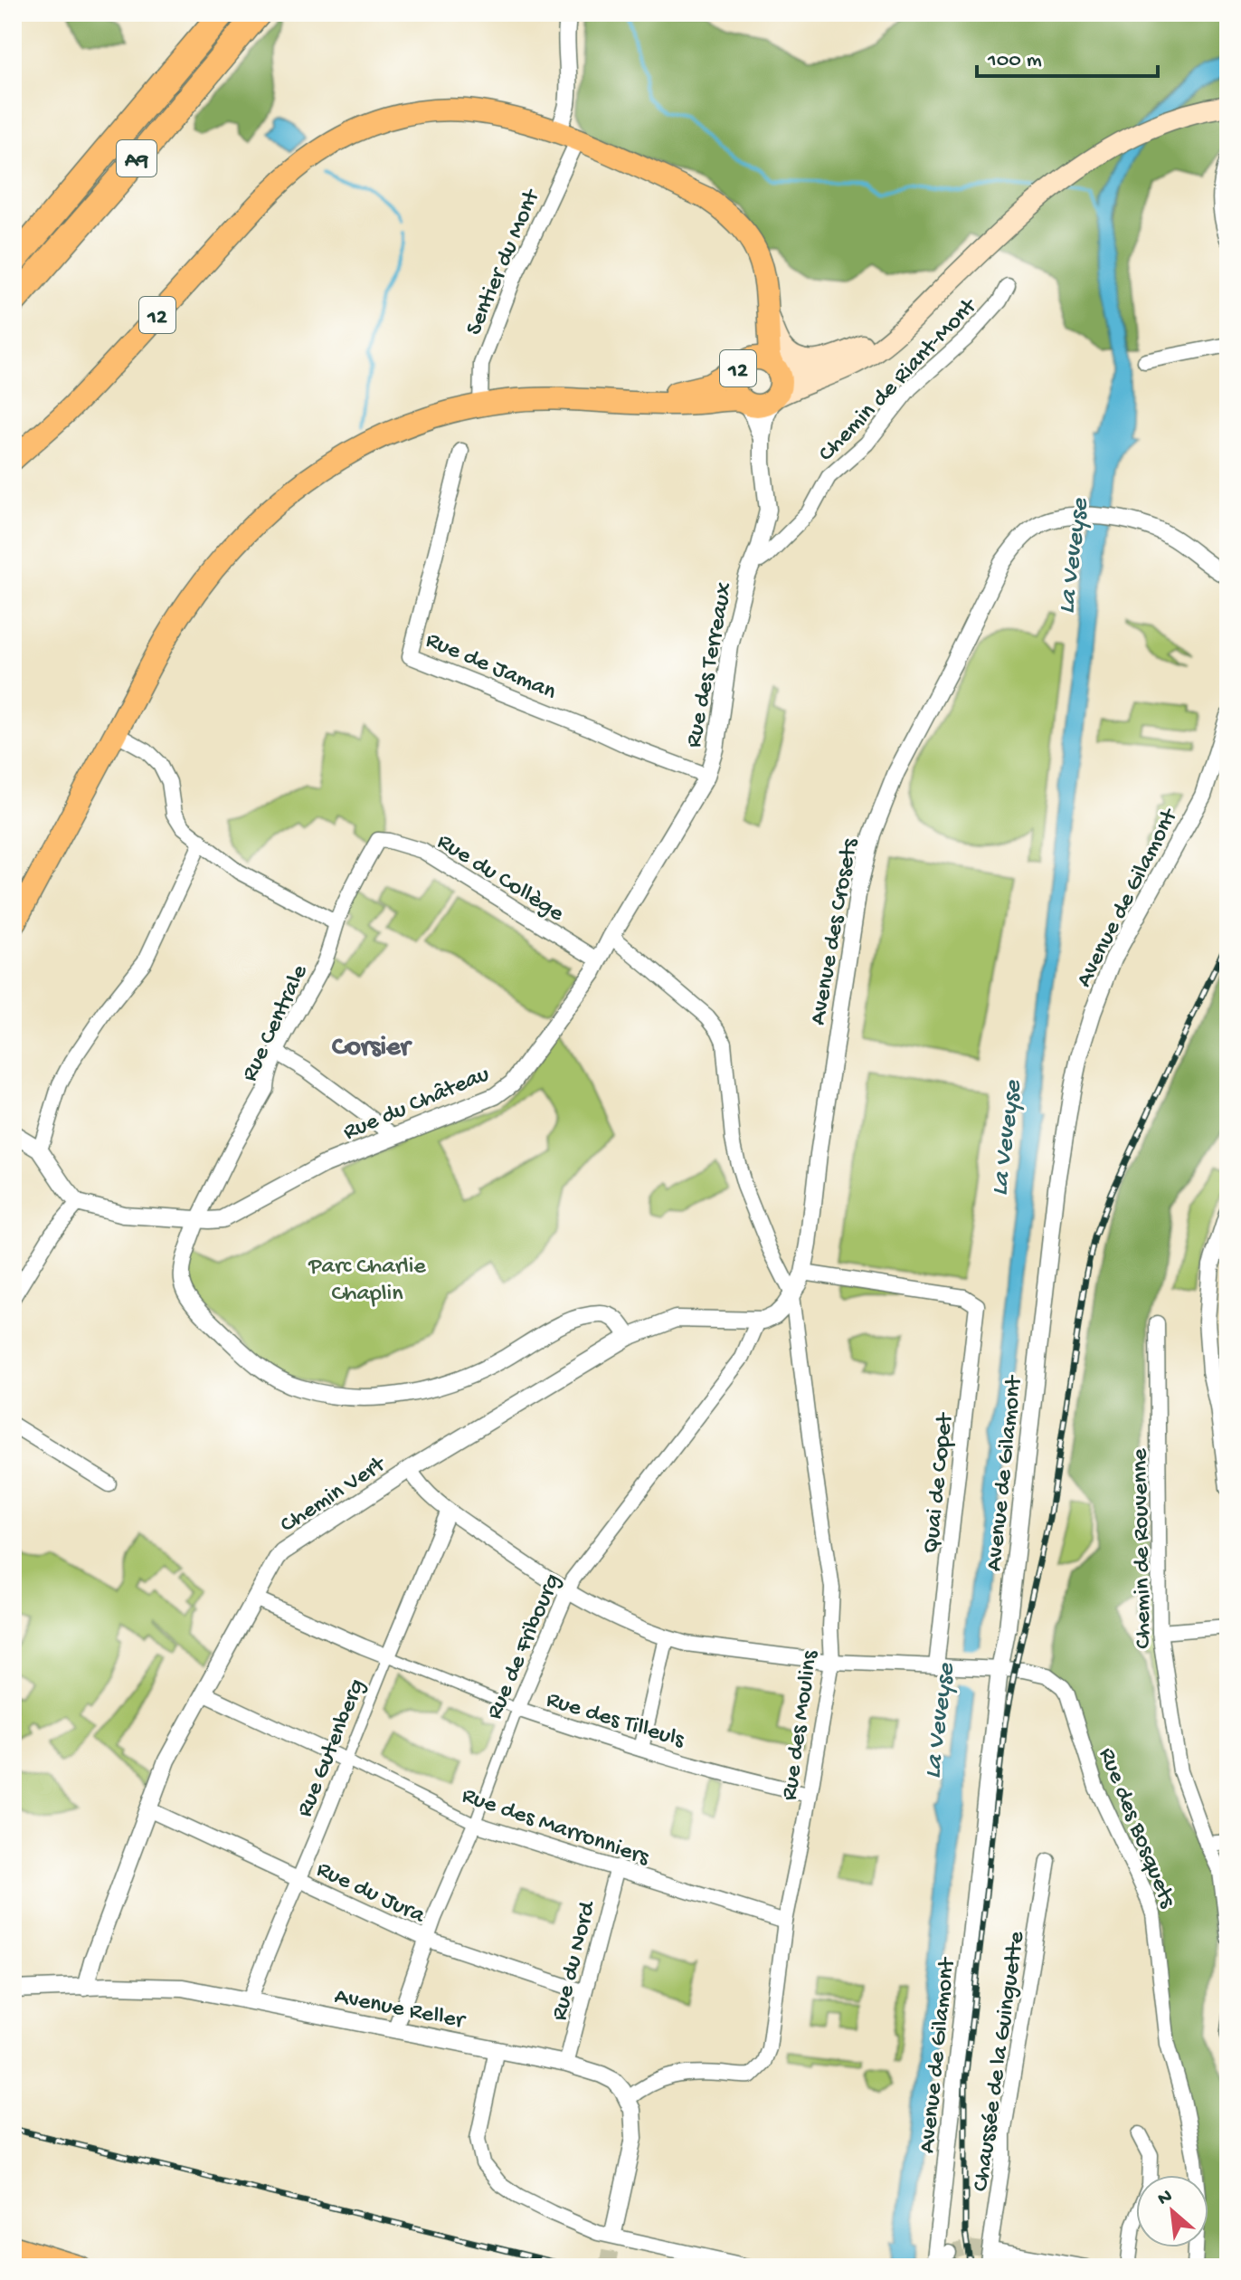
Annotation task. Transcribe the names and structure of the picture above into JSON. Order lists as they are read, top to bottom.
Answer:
{
  "streets": {
    "highway": ["A9"],
    "main road": ["12"],
    "street": [
      "Sentier du Mont",
      "Chemin de Riant-Mont",
      "Rue de Jaman",
      "Rue des Terreaux",
      "Rue du Collège",
      "Avenue de Gilamont",
      "Avenue des Crosets",
      "Rue Centrale",
      "Rue du Château",
      "Quai de Copet",
      "Chemin Vert",
      "Chemin de Rouvenne",
      "Rue de Fribourg",
      "Rue des Tilleuls",
      "Rue des Moulins",
      "Rue Gutenberg",
      "Rue des Marronniers",
      "Rue des Bosquets",
      "Rue du Jura",
      "Rue du Nord",
      "Avenue Reller",
      "Chaussée de la Guinguette"
    ]
  },
  "crossings": [
    ["Sentier du Mont", "12"],
    ["12", "Rue des Terreaux"],
    ["Chemin de Riant-Mont", "Rue des Terreaux"],
    ["Rue de Jaman", "Rue des Terreaux"],
    ["Rue des Terreaux", "Rue du Collège"],
    ["Rue des Terreaux", "Rue du Château"],
    ["Rue des Terreaux", "Rue des Moulins"],
    ["Rue du Collège", "Rue Centrale"],
    ["Rue du Collège", "Rue du Château"],
    ["Avenue de Gilamont", "Rue des Bosquets"],
    ["Avenue des Crosets", "Quai de Copet"],
    ["Avenue des Crosets", "Rue des Moulins"],
    ["Rue Centrale", "Rue du Château"],
    ["Quai de Copet", "Rue des Bosquets"],
    ["Chemin Vert", "Rue de Fribourg"],
    ["Chemin Vert", "Rue des Tilleuls"],
    ["Chemin Vert", "Rue des Marronniers"],
    ["Chemin Vert", "Rue des Bosquets"],
    ["Chemin Vert", "Rue du Jura"],
    ["Chemin Vert", "Avenue Reller"],
    ["Rue de Fribourg", "Rue des Tilleuls"],
    ["Rue de Fribourg", "Rue des Marronniers"],
    ["Rue de Fribourg", "Rue des Bosquets"],
    ["Rue de Fribourg", "Rue du Jura"],
    ["Rue de Fribourg", "Avenue Reller"],
    ["Rue des Tilleuls", "Rue des Moulins"],
    ["Rue des Tilleuls", "Rue Gutenberg"],
    ["Rue des Moulins", "Rue des Marronniers"],
    ["Rue des Moulins", "Rue des Bosquets"],
    ["Rue des Moulins", "Avenue Reller"],
    ["Rue Gutenberg", "Rue des Marronniers"],
    ["Rue Gutenberg", "Rue des Bosquets"],
    ["Rue Gutenberg", "Rue du Jura"],
    ["Rue Gutenberg", "Avenue Reller"],
    ["Rue des Marronniers", "Rue du Nord"],
    ["Rue du Jura", "Rue du Nord"],
    ["Rue du Nord", "Avenue Reller"]
  ],
  "districts": ["Corsier"],
  "water": ["La Veveyse"],
  "parks": ["Parc Charlie Chaplin"],
  "scale_bar": "100 m",
  "north": "top left"
}
